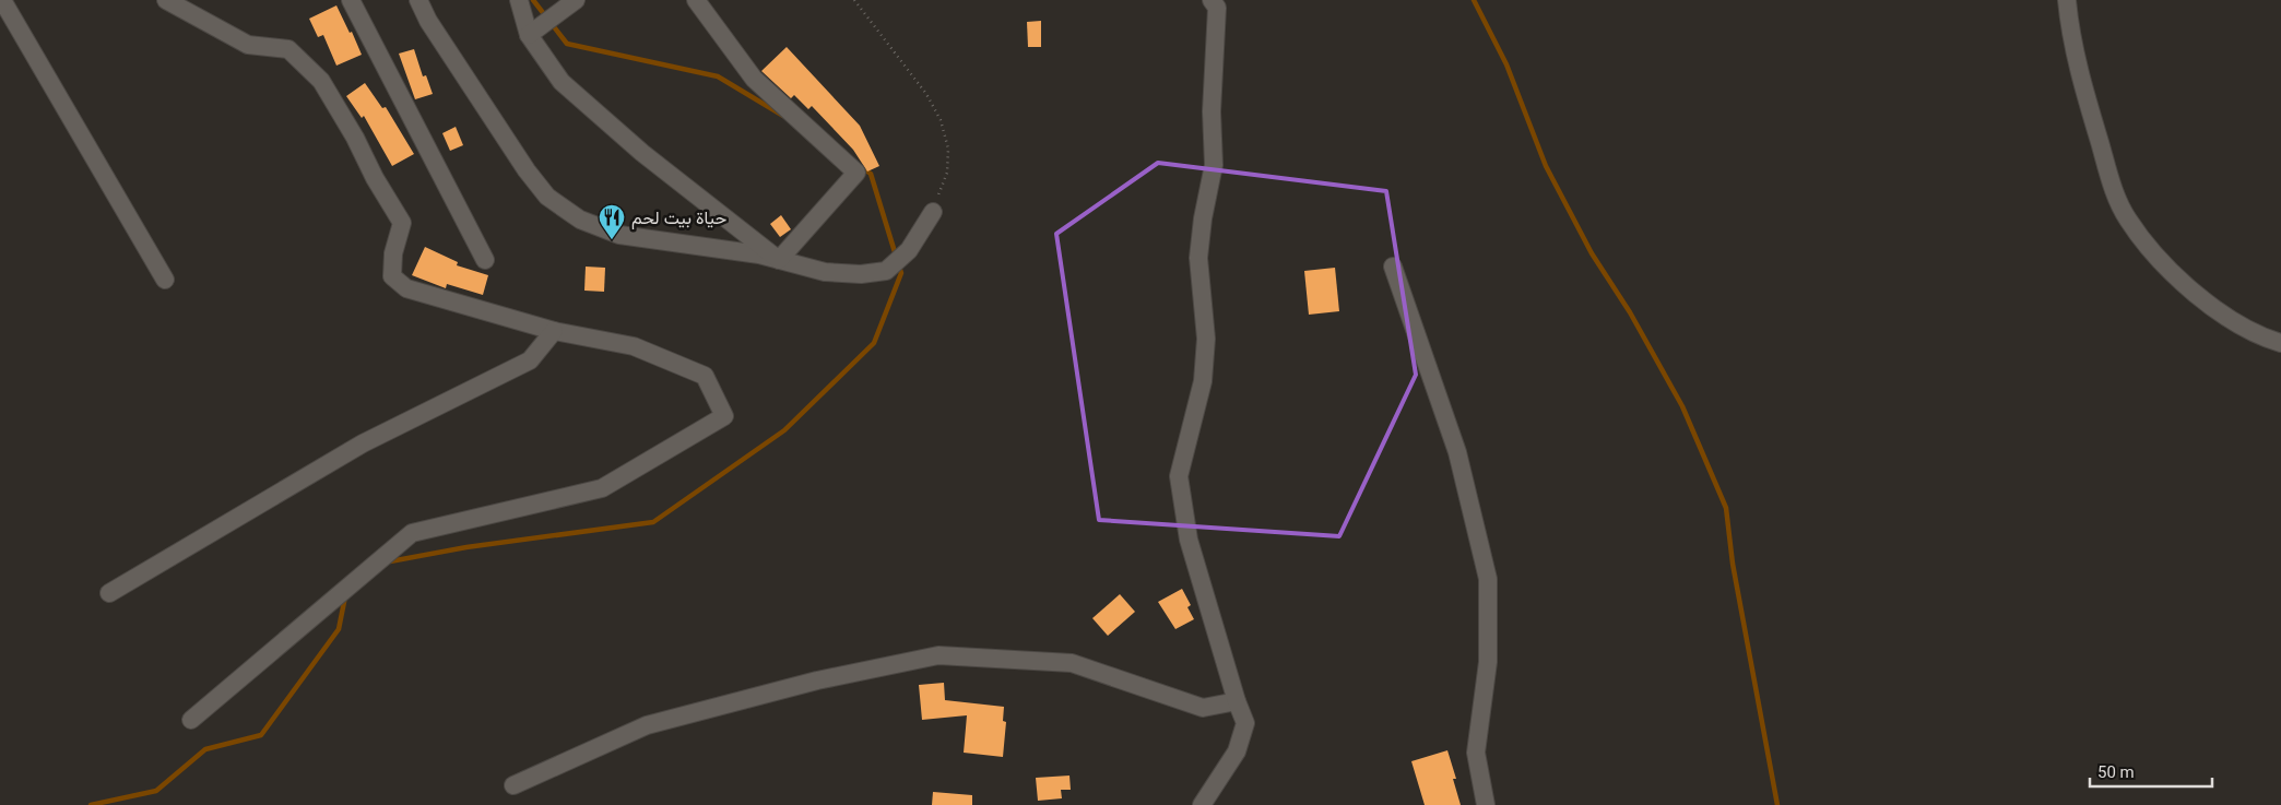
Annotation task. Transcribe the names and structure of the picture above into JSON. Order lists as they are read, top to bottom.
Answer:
{
  "places": {
    "restaurant": ["حياة بيت لحم"]
  },
  "scale_bar": "50 m"
}
